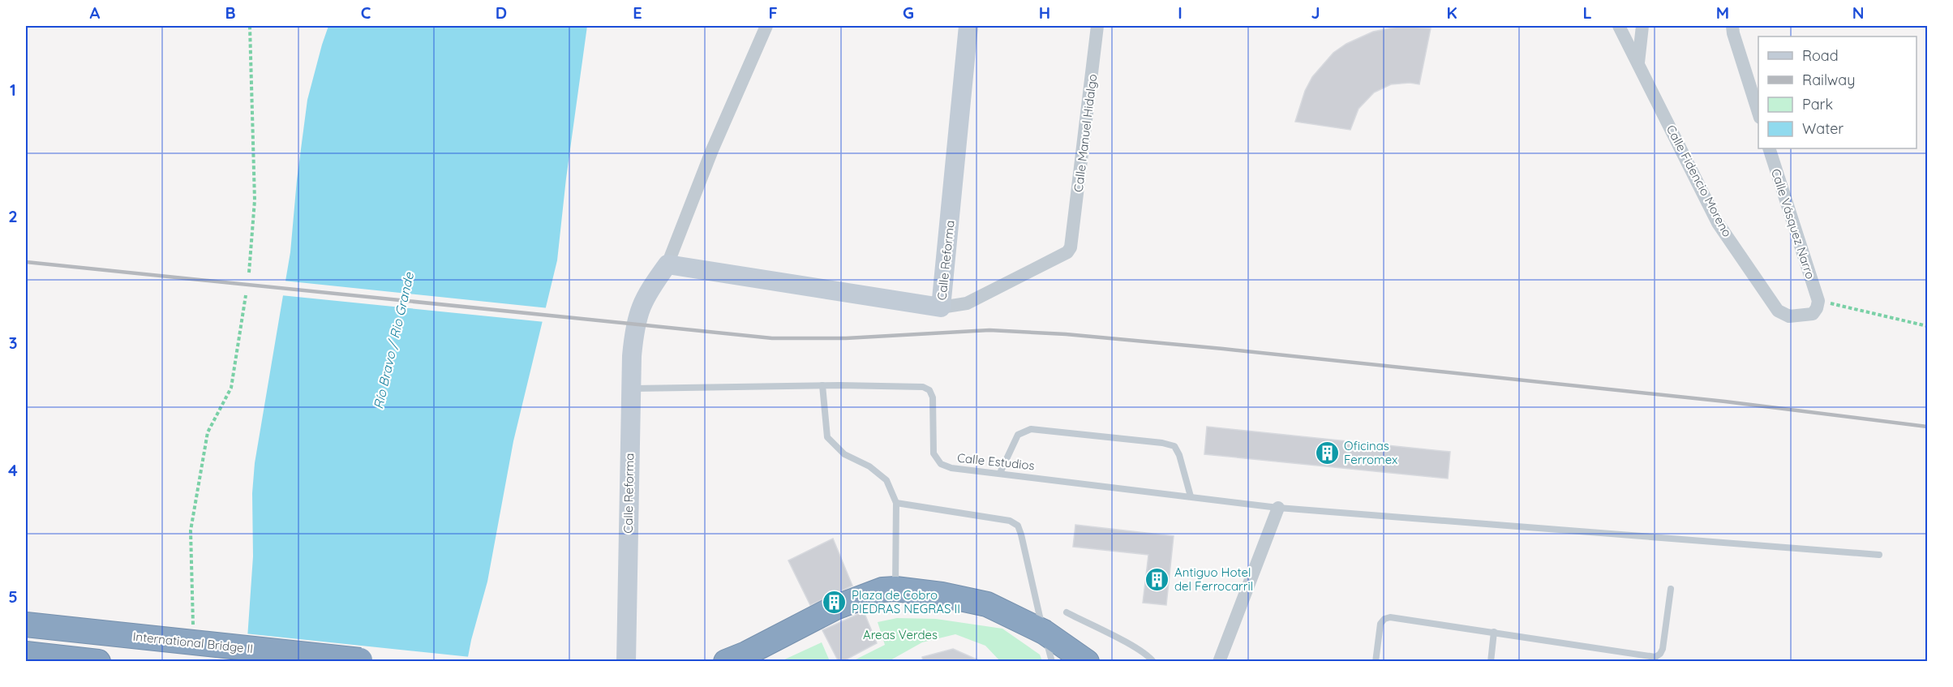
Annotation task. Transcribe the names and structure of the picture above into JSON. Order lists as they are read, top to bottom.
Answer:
{
  "streets": {
    "highway": ["International Bridge II"],
    "street": [
      "Calle Manuel Hidalgo",
      "Calle Fidencio Moreno",
      "Calle Vásquez Narro",
      "Calle Reforma"
    ],
    "lane": ["Calle Estudios"]
  },
  "crossings": [
    ["Calle Manuel Hidalgo", "Calle Reforma"],
    ["Calle Fidencio Moreno", "Calle Vásquez Narro"],
    ["Calle Reforma", "Calle Estudios"]
  ],
  "water": ["Río Bravo / Rio Grande"],
  "parks": ["Areas Verdes"],
  "places": {
    "building": ["Oficinas Ferromex", "Antiguo Hotel del Ferrocarril", "Plaza de Cobro PIEDRAS NEGRAS II"]
  },
  "legend": [
    "Road",
    "Railway",
    "Park",
    "Water"
  ],
  "grid": {
    "columns": [
      "A",
      "B",
      "C",
      "D",
      "E",
      "F",
      "G",
      "H",
      "I",
      "J",
      "K",
      "L",
      "M",
      "N"
    ],
    "rows": [
      "1",
      "2",
      "3",
      "4",
      "5"
    ]
  }
}
